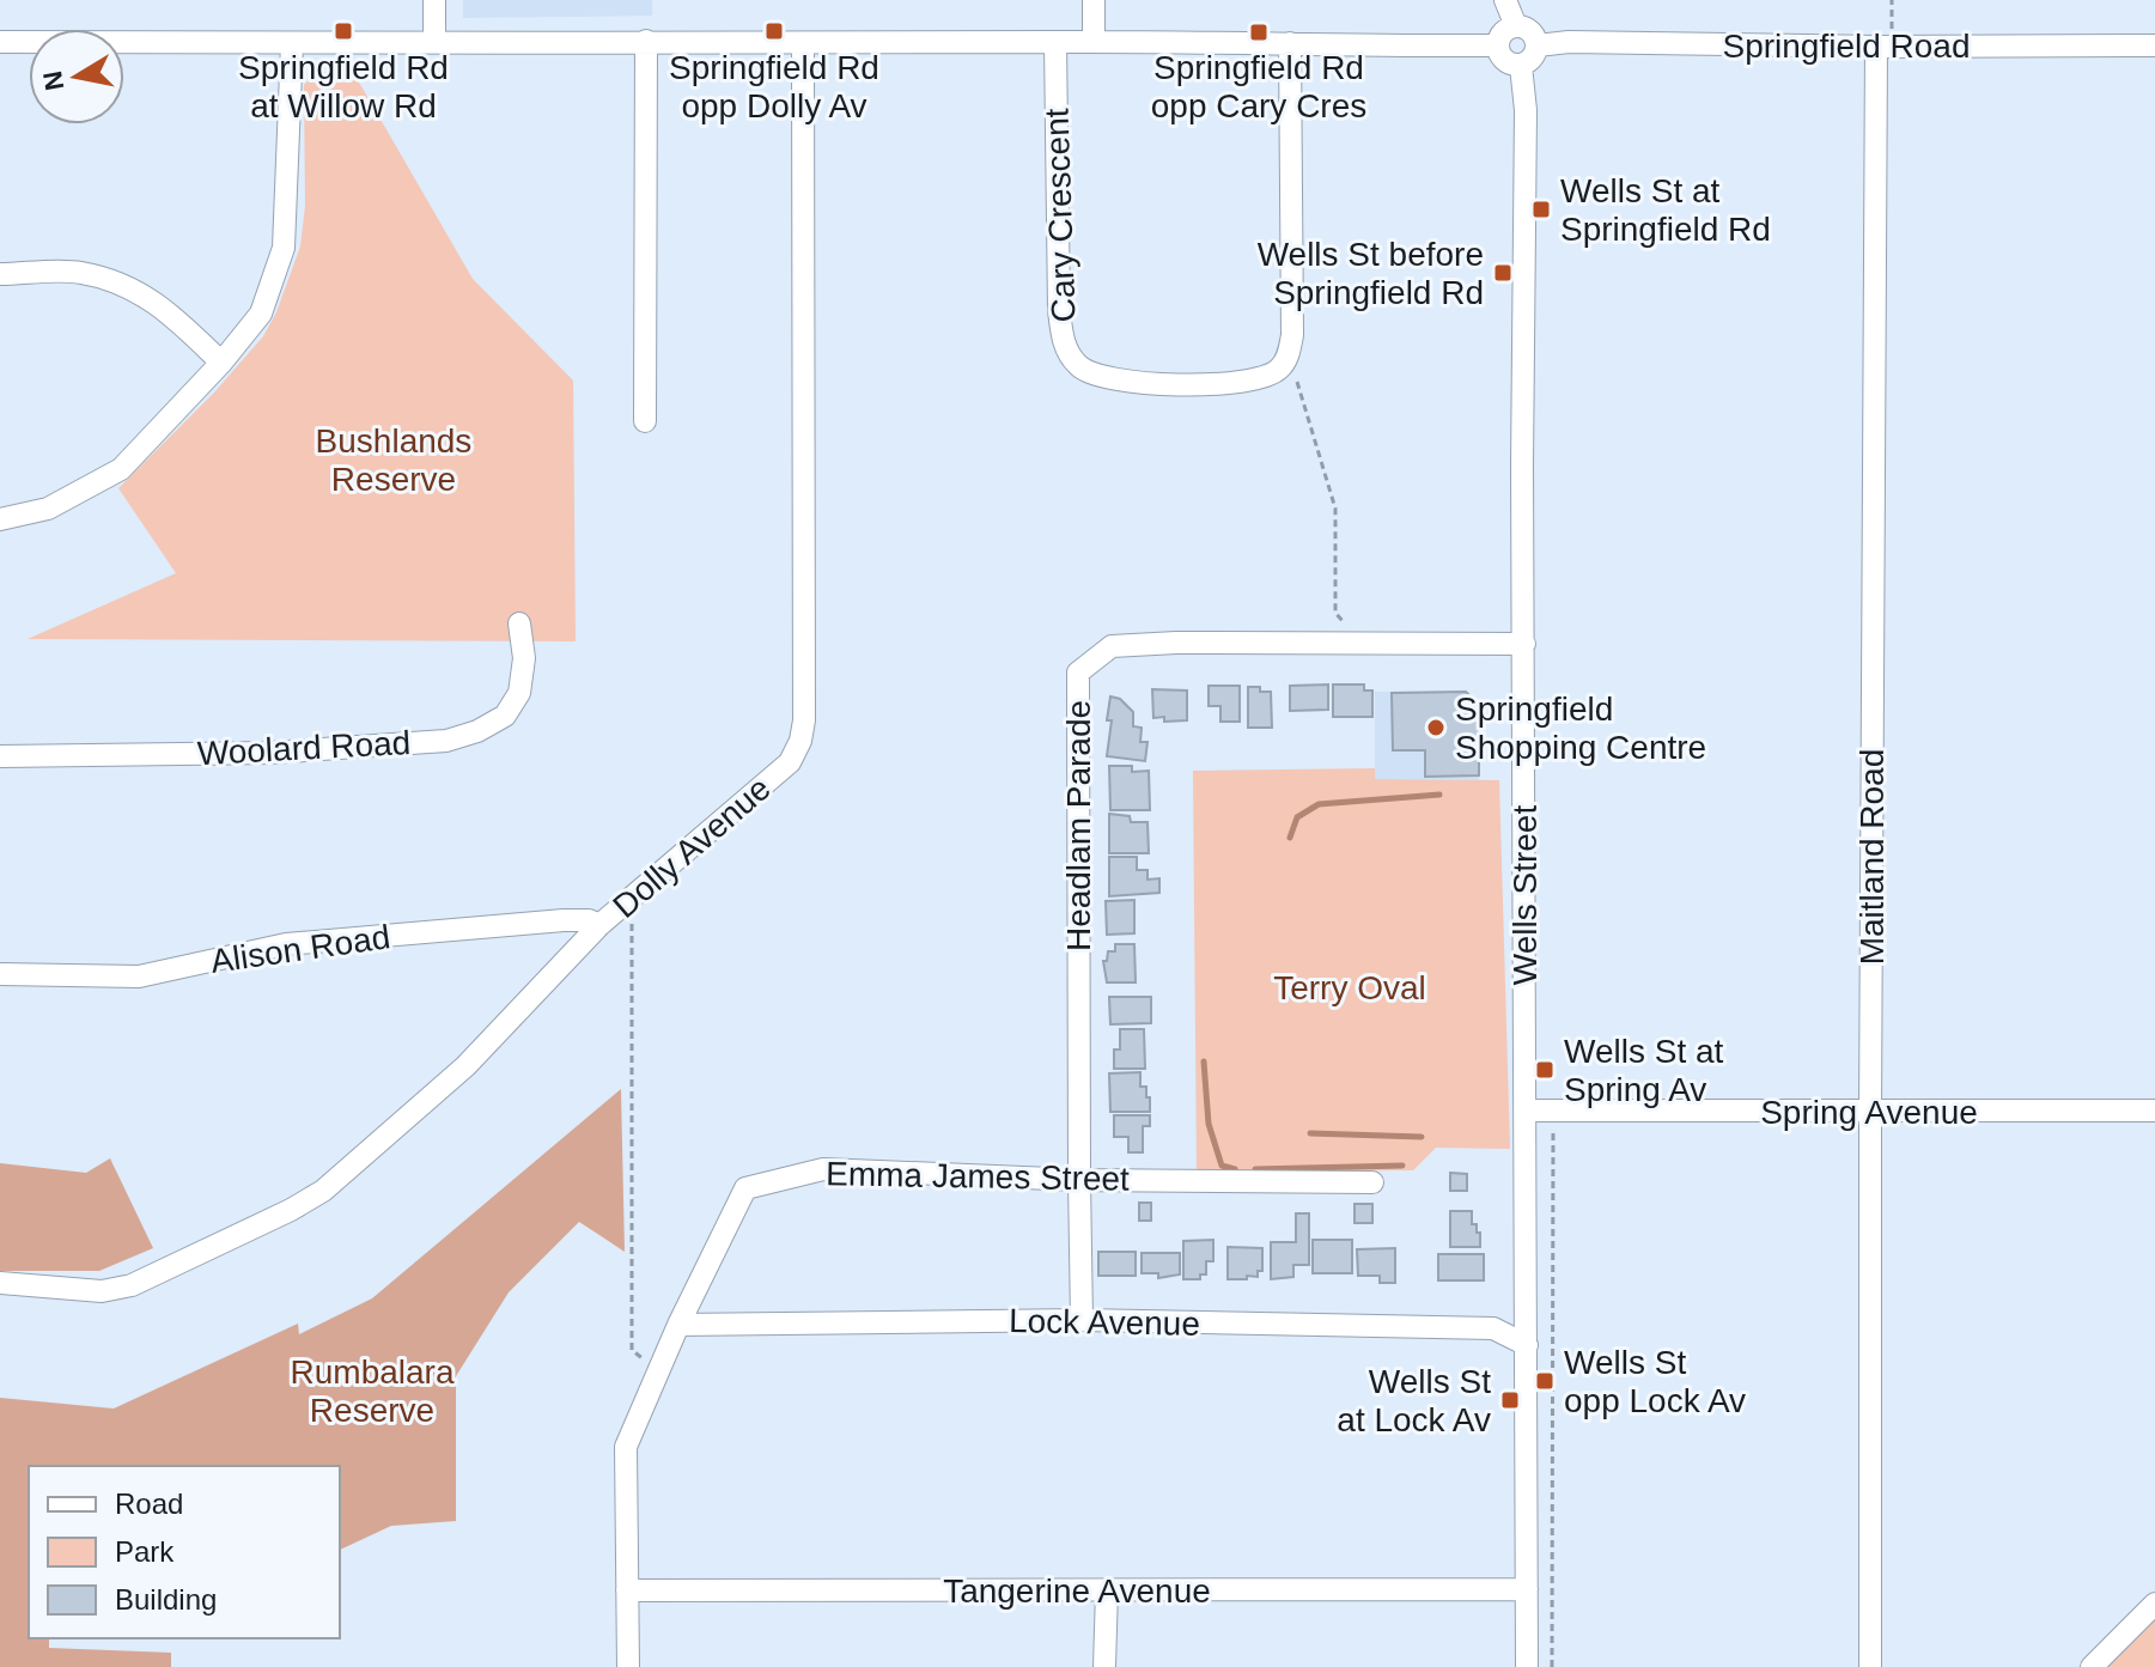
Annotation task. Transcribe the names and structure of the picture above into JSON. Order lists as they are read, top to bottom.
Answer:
{
  "streets": {
    "street": [
      "Springfield Road",
      "Cary Crescent",
      "Woolard Road",
      "Headlam Parade",
      "Dolly Avenue",
      "Maitland Road",
      "Wells Street",
      "Alison Road",
      "Spring Avenue",
      "Emma James Street",
      "Lock Avenue",
      "Tangerine Avenue"
    ]
  },
  "crossings": [
    ["Springfield Road", "Maitland Road"],
    ["Springfield Road", "Wells Street"],
    ["Headlam Parade", "Wells Street"],
    ["Headlam Parade", "Emma James Street"],
    ["Headlam Parade", "Lock Avenue"],
    ["Dolly Avenue", "Alison Road"],
    ["Maitland Road", "Spring Avenue"],
    ["Wells Street", "Spring Avenue"],
    ["Wells Street", "Lock Avenue"],
    ["Wells Street", "Tangerine Avenue"],
    ["Emma James Street", "Lock Avenue"],
    ["Emma James Street", "Tangerine Avenue"]
  ],
  "parks": ["Bushlands Reserve", "Terry Oval", "Rumbalara Reserve"],
  "places": {
    "transit": [
      "Springfield Rd at Willow Rd",
      "Springfield Rd opp Dolly Av",
      "Springfield Rd opp Cary Cres",
      "Wells St at Springfield Rd",
      "Wells St before Springfield Rd",
      "Wells St at Spring Av",
      "Wells St opp Lock Av",
      "Wells St at Lock Av"
    ],
    "other": ["Springfield Shopping Centre"]
  },
  "legend": ["Road", "Park", "Building"],
  "north": "left"
}
